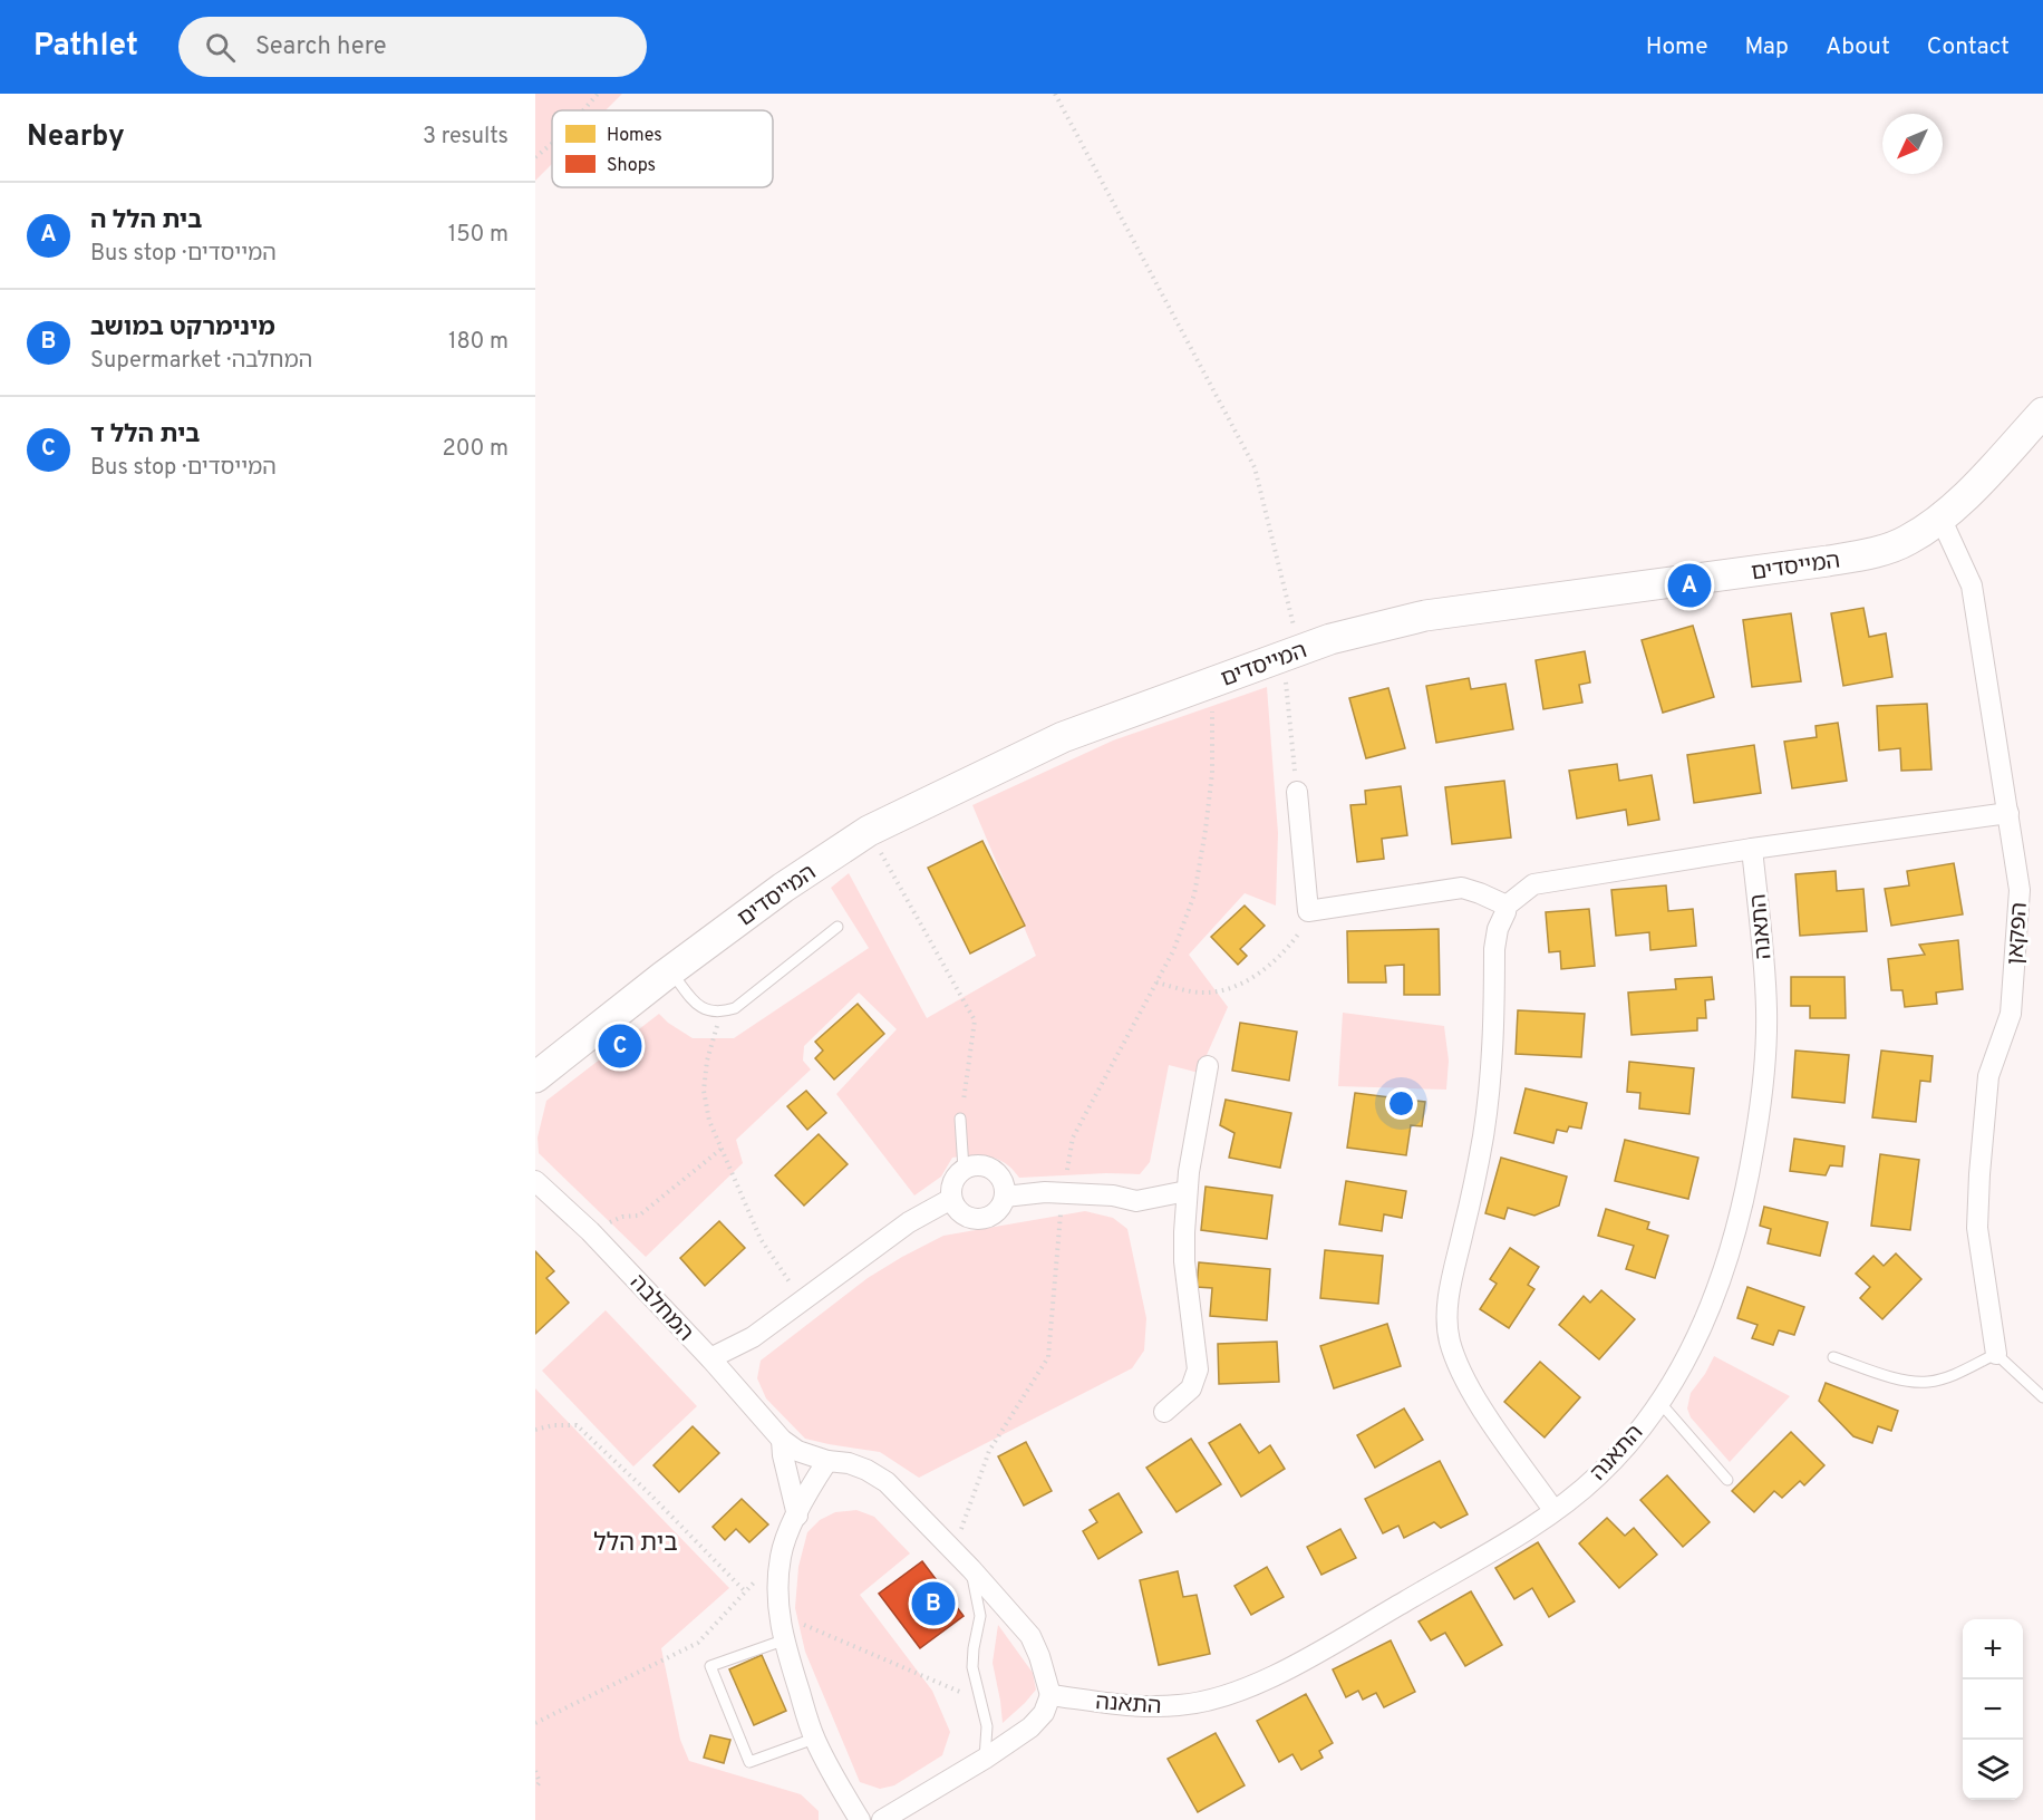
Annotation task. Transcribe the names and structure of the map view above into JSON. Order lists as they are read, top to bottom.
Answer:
{
  "streets": {
    "main road": ["המייסדים"],
    "street": ["התאנה", "הפקאן", "המחלבה"]
  },
  "crossings": [
    ["המייסדים", "הפקאן"],
    ["התאנה", "המחלבה"]
  ],
  "districts": ["בית הלל"],
  "legend": ["Homes", "Shops"],
  "north": "bottom left",
  "page": {
    "header": "Pathlet",
    "search": "Search here",
    "nav": [
      "Home",
      "Map",
      "About",
      "Contact"
    ],
    "heading": ["Nearby", "3 results"],
    "list": [
      {
        "mark": "A",
        "name": "בית הלל ה",
        "note": "Bus stop · המייסדים",
        "value": "150 m"
      },
      {
        "mark": "B",
        "name": "מינימרקט במושב",
        "note": "Supermarket · המחלבה",
        "value": "180 m"
      },
      {
        "mark": "C",
        "name": "בית הלל ד",
        "note": "Bus stop · המייסדים",
        "value": "200 m"
      }
    ],
    "pins": ["A", "C", "B"],
    "map_buttons": ["+", "−"]
  }
}
